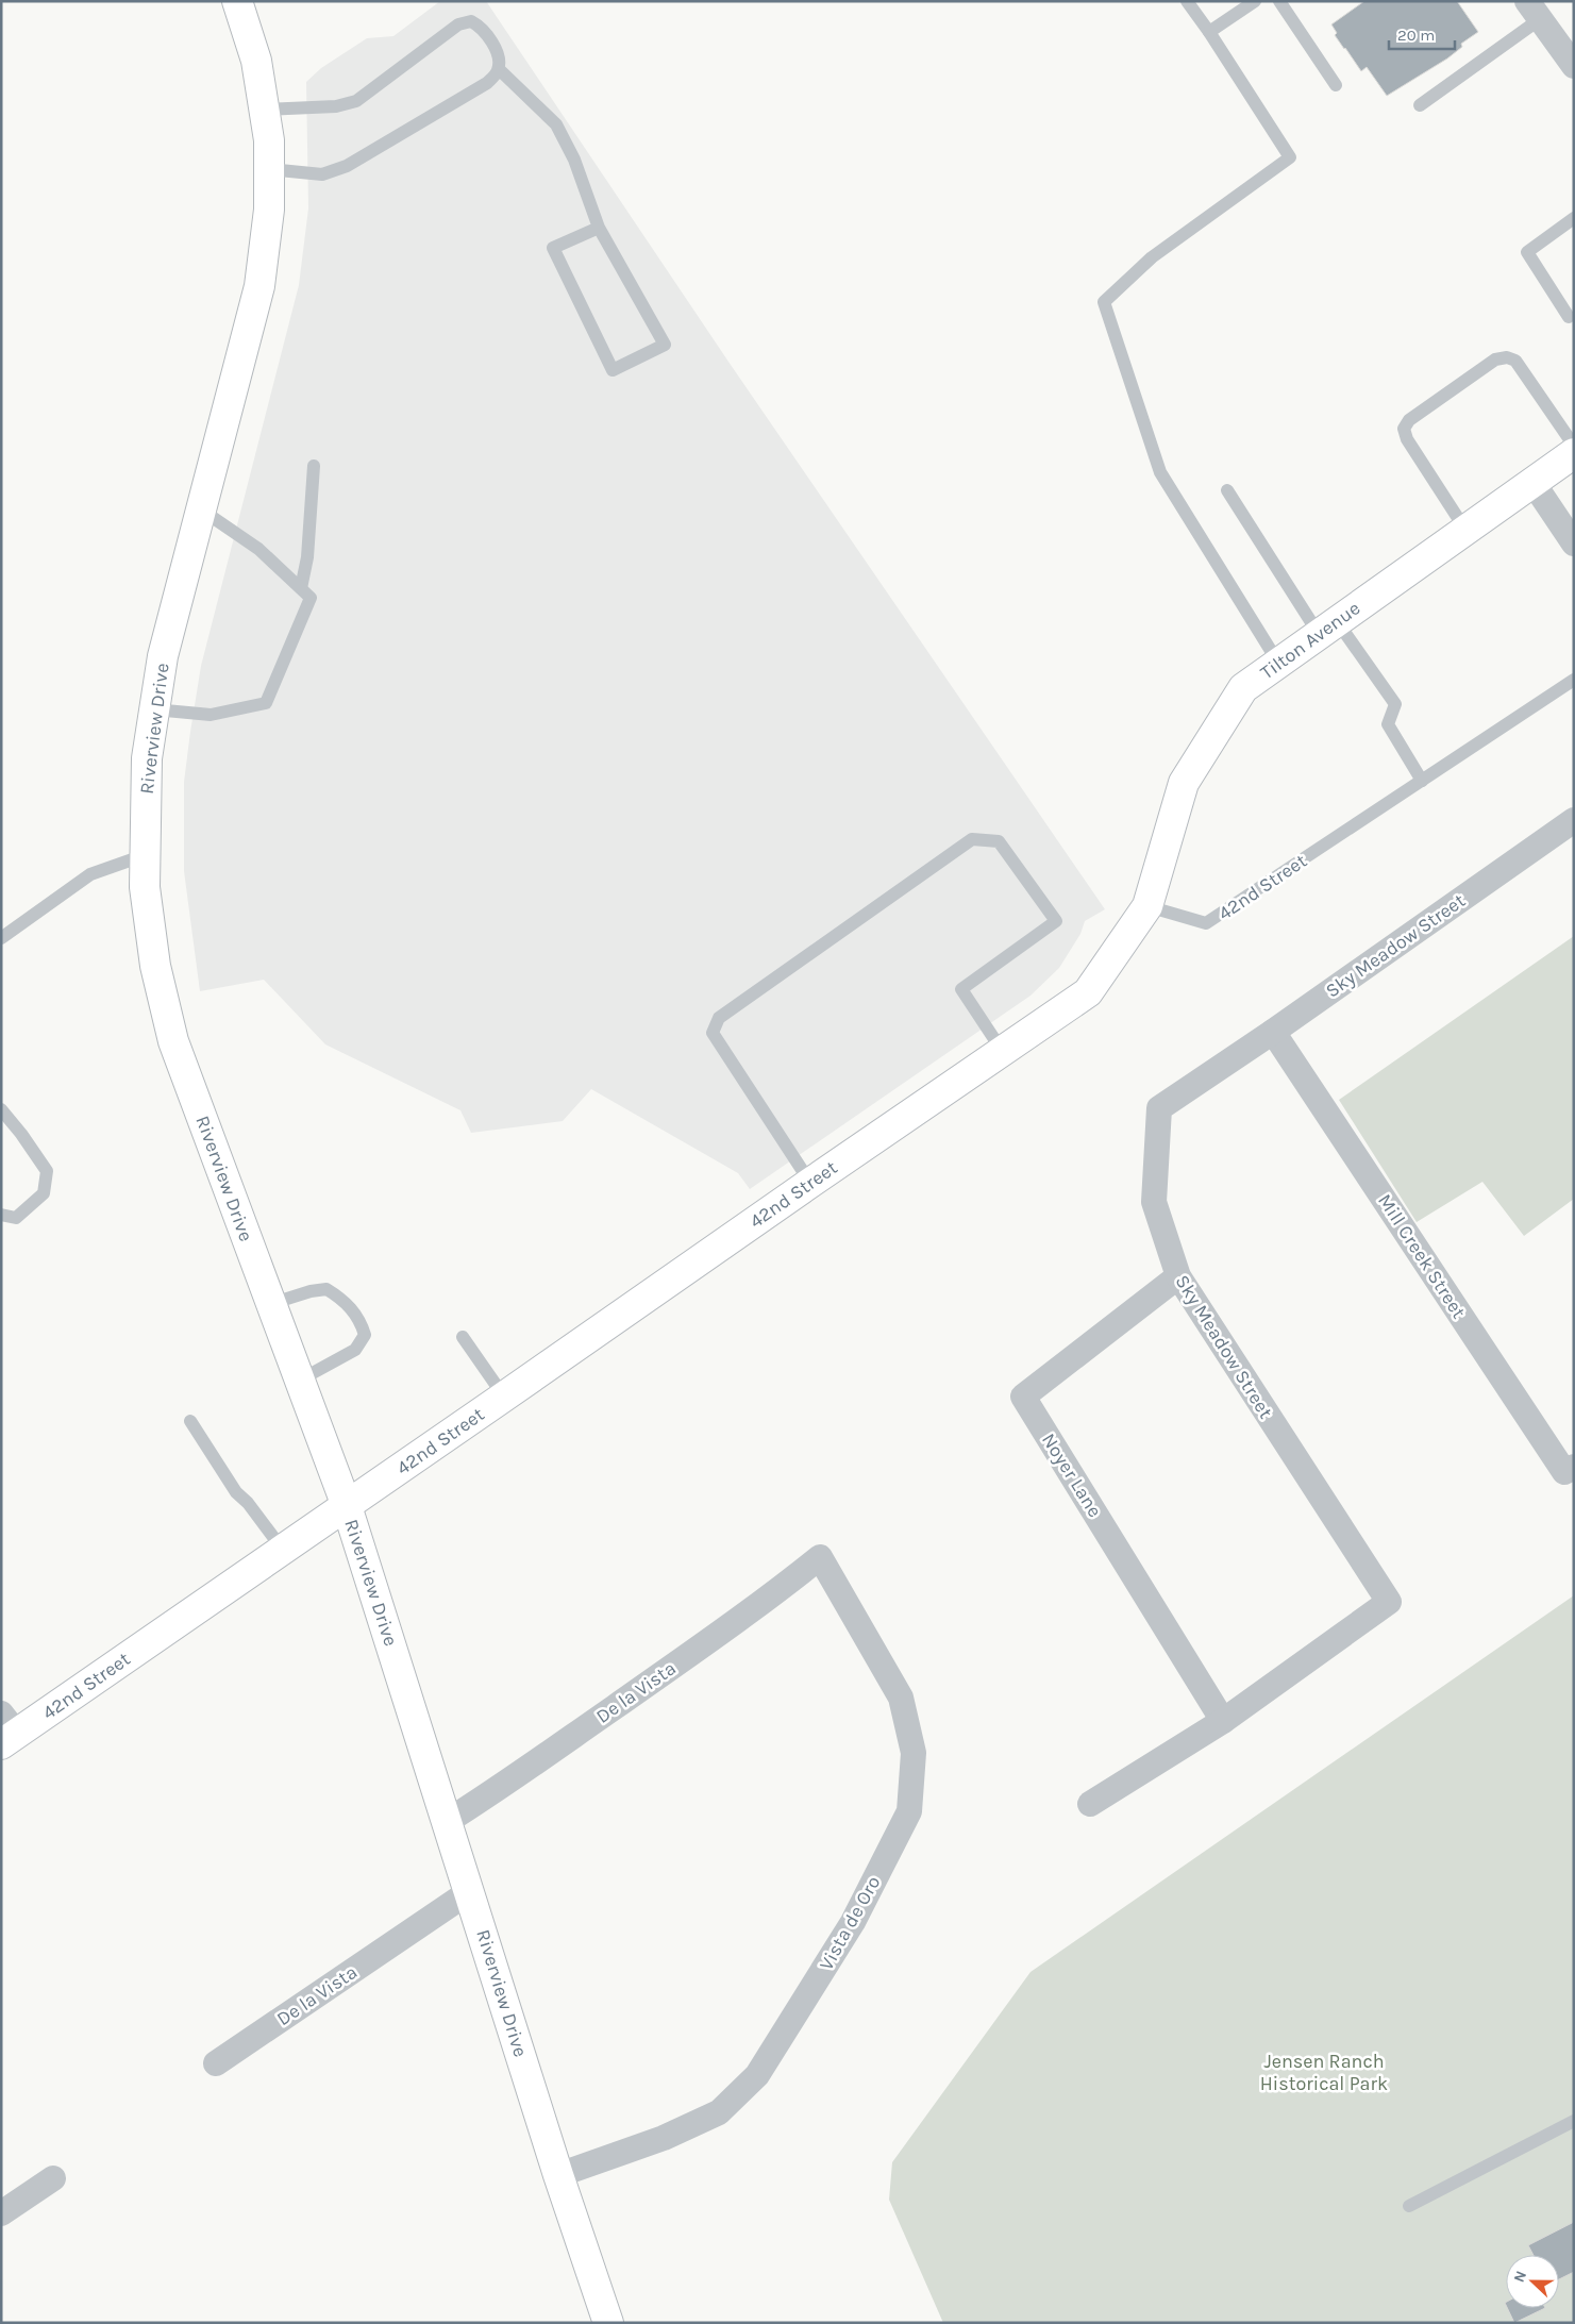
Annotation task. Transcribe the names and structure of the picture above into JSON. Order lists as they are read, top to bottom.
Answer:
{
  "streets": {
    "main road": ["Tilton Avenue", "Riverview Drive", "42nd Street"],
    "street": [
      "Sky Meadow Street",
      "Mill Creek Street",
      "Noyer Lane",
      "De la Vista",
      "Vista de Oro"
    ]
  },
  "crossings": [
    ["Tilton Avenue", "42nd Street"],
    ["Riverview Drive", "42nd Street"],
    ["Riverview Drive", "De la Vista"],
    ["Riverview Drive", "Vista de Oro"],
    ["Sky Meadow Street", "Mill Creek Street"],
    ["Sky Meadow Street", "Noyer Lane"],
    ["De la Vista", "Vista de Oro"]
  ],
  "parks": ["Jensen Ranch Historical Park"],
  "scale_bar": "20 m",
  "north": "left"
}
